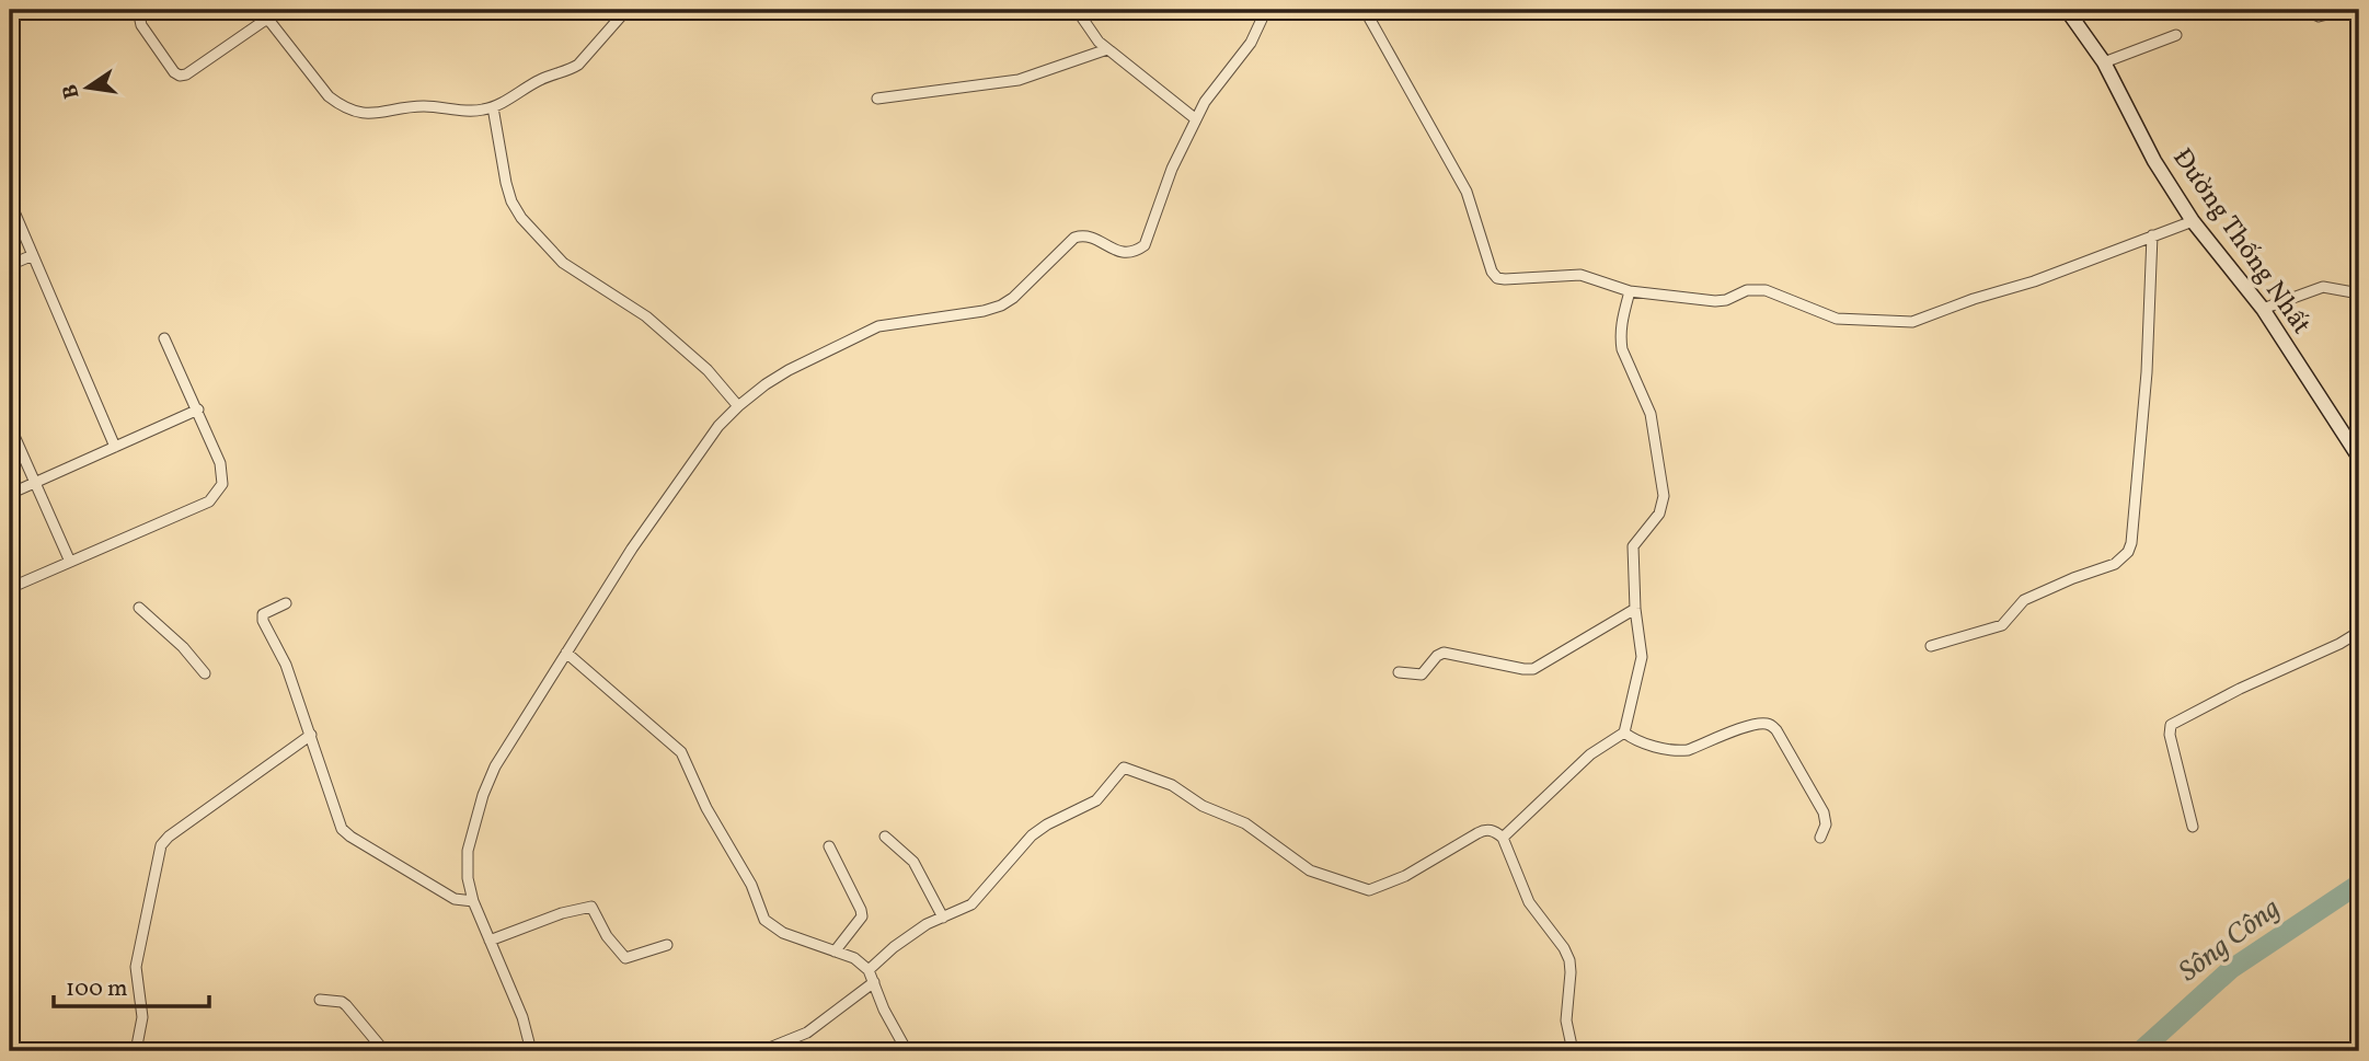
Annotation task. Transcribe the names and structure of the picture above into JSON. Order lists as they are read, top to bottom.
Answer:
{
  "streets": {
    "street": ["Đường Thống Nhất"]
  },
  "water": ["Sông Công"],
  "scale_bar": "100 m",
  "north": "left"
}
